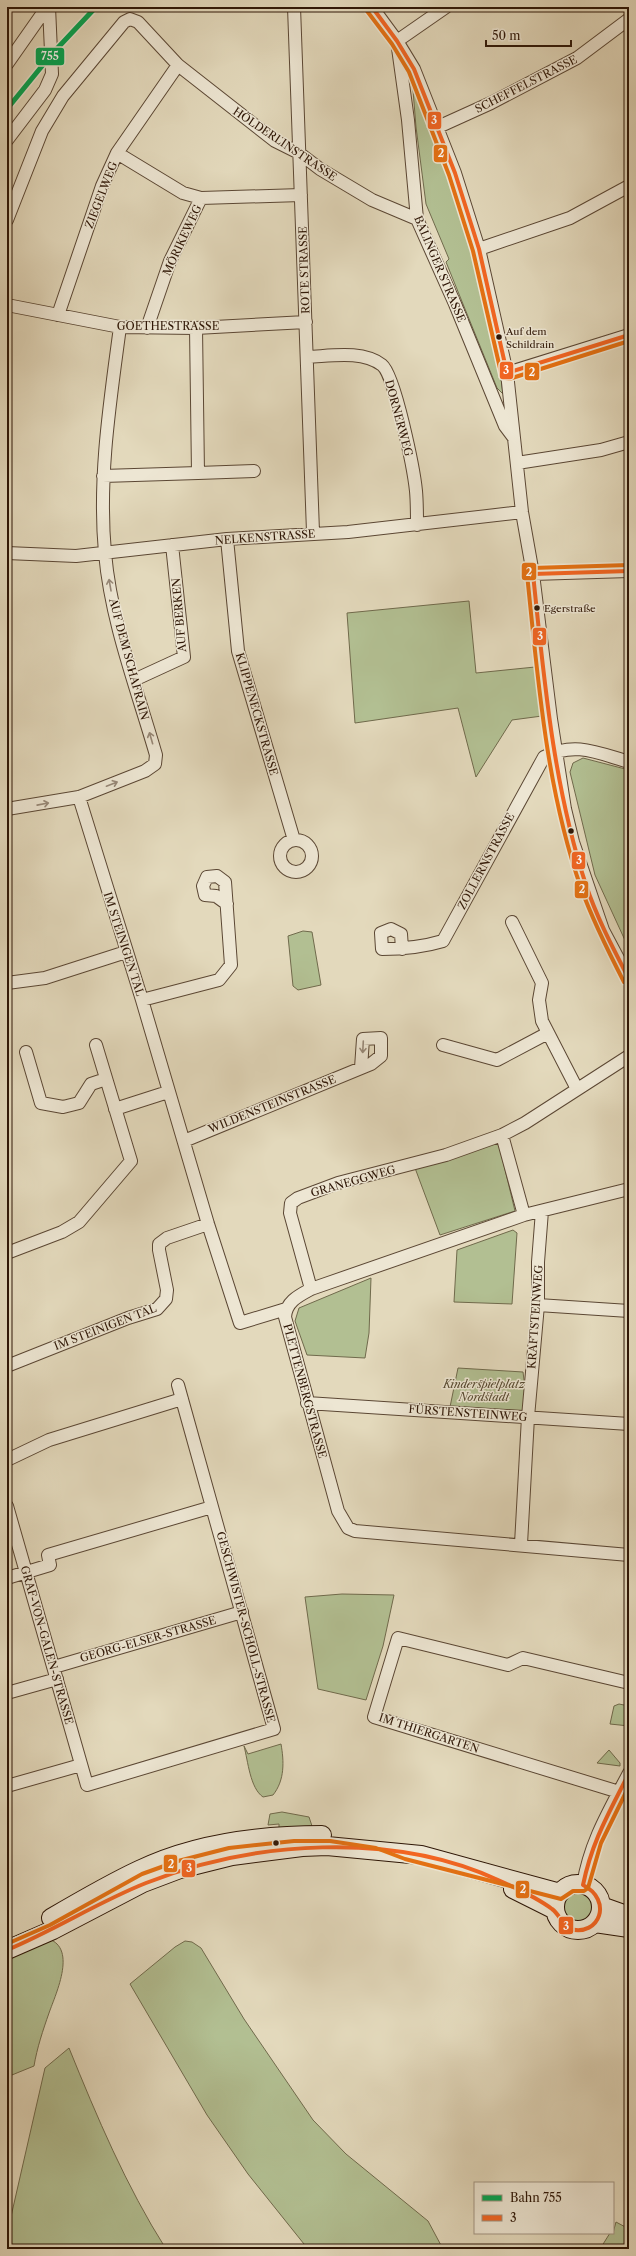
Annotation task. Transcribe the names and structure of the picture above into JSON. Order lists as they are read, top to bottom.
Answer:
{
  "streets": {
    "street": [
      "SCHEFFELSTRASSE",
      "HÖLDERLINSTRASSE",
      "ZIEGELWEG",
      "MÖRIKEWEG",
      "BALINGER STRASSE",
      "ROTE STRASSE",
      "GOETHESTRASSE",
      "DORNERWEG",
      "NELKENSTRASSE",
      "AUF BERKEN",
      "AUF DEM SCHAFRAIN",
      "KLIPPENECKSTRASSE",
      "ZOLLERNSTRASSE",
      "IM STEINIGEN TAL",
      "WILDENSTEINSTRASSE",
      "GRANEGGWEG",
      "KRAFTSTEINWEG",
      "PLETTENBERGSTRASSE",
      "FÜRSTENSTEINWEG",
      "GESCHWISTER-SCHOLL-STRASSE",
      "GEORG-ELSER-STRASSE",
      "GRAF-VON-GALEN-STRASSE",
      "IM THIERGARTEN"
    ]
  },
  "crossings": [
    ["SCHEFFELSTRASSE", "BALINGER STRASSE"],
    ["HÖLDERLINSTRASSE", "ZIEGELWEG"],
    ["HÖLDERLINSTRASSE", "BALINGER STRASSE"],
    ["HÖLDERLINSTRASSE", "ROTE STRASSE"],
    ["ZIEGELWEG", "GOETHESTRASSE"],
    ["MÖRIKEWEG", "GOETHESTRASSE"],
    ["BALINGER STRASSE", "NELKENSTRASSE"],
    ["BALINGER STRASSE", "ZOLLERNSTRASSE"],
    ["ROTE STRASSE", "GOETHESTRASSE"],
    ["ROTE STRASSE", "DORNERWEG"],
    ["ROTE STRASSE", "NELKENSTRASSE"],
    ["GOETHESTRASSE", "AUF DEM SCHAFRAIN"],
    ["DORNERWEG", "NELKENSTRASSE"],
    ["NELKENSTRASSE", "AUF BERKEN"],
    ["NELKENSTRASSE", "AUF DEM SCHAFRAIN"],
    ["NELKENSTRASSE", "KLIPPENECKSTRASSE"],
    ["AUF BERKEN", "AUF DEM SCHAFRAIN"],
    ["AUF DEM SCHAFRAIN", "IM STEINIGEN TAL"],
    ["IM STEINIGEN TAL", "WILDENSTEINSTRASSE"],
    ["IM STEINIGEN TAL", "PLETTENBERGSTRASSE"],
    ["GRANEGGWEG", "PLETTENBERGSTRASSE"],
    ["KRAFTSTEINWEG", "PLETTENBERGSTRASSE"],
    ["KRAFTSTEINWEG", "FÜRSTENSTEINWEG"],
    ["PLETTENBERGSTRASSE", "FÜRSTENSTEINWEG"],
    ["GESCHWISTER-SCHOLL-STRASSE", "GEORG-ELSER-STRASSE"],
    ["GESCHWISTER-SCHOLL-STRASSE", "GRAF-VON-GALEN-STRASSE"],
    ["GEORG-ELSER-STRASSE", "GRAF-VON-GALEN-STRASSE"]
  ],
  "one_way": ["AUF DEM SCHAFRAIN"],
  "parks": ["Kinderspielplatz Nordstadt"],
  "places": ["Auf dem Schildrain", "Egerstraße"],
  "lines": ["rail line 755", "transit line 3", "transit line 2"],
  "legend": ["Bahn 755", "3"],
  "scale_bar": "50 m"
}
